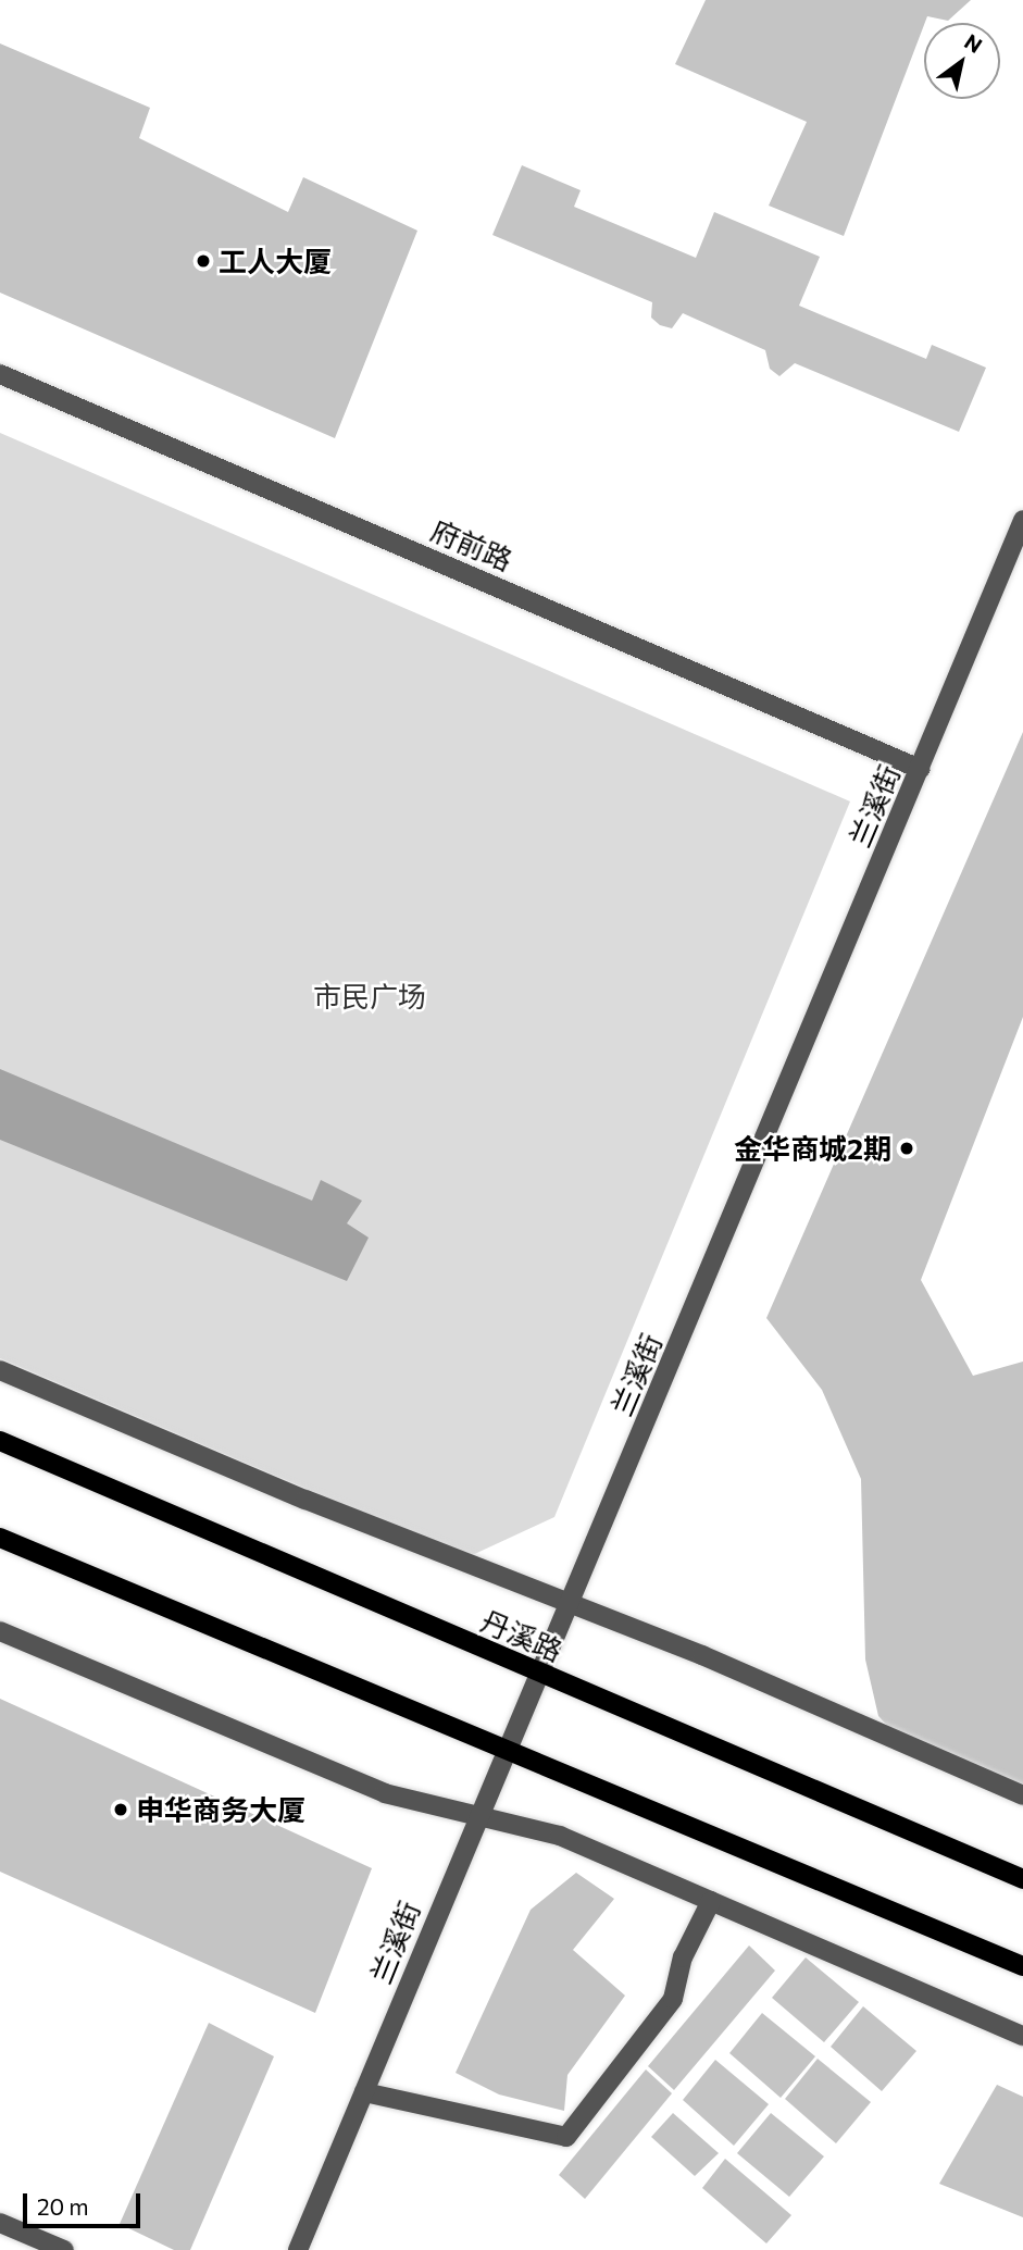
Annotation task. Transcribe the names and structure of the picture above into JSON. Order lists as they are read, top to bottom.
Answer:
{
  "streets": {
    "main road": ["丹溪路"],
    "street": ["府前路", "兰溪街"]
  },
  "crossings": [
    ["府前路", "兰溪街"],
    ["兰溪街", "丹溪路"]
  ],
  "parks": ["市民广场"],
  "places": ["工人大厦", "金华商城2期", "申华商务大厦"],
  "scale_bar": "20 m",
  "north": "top right"
}
